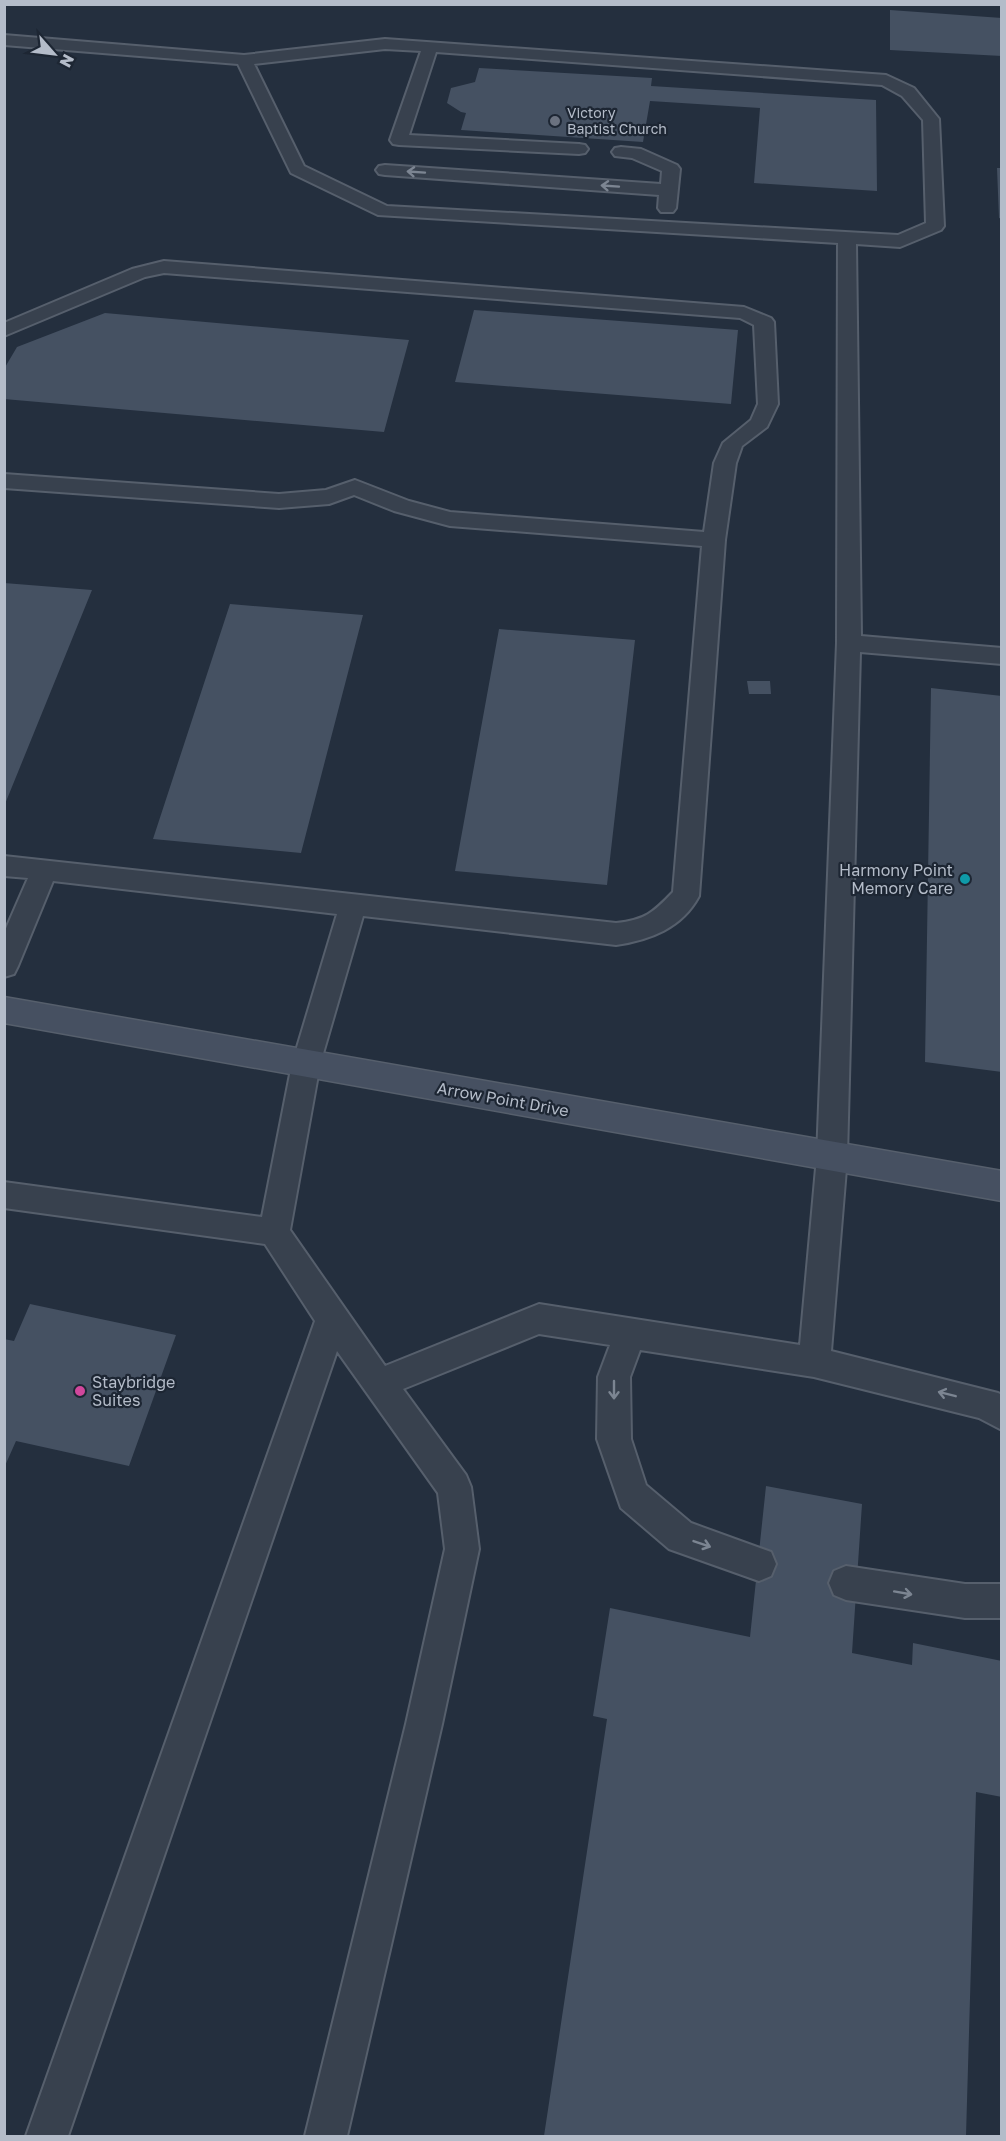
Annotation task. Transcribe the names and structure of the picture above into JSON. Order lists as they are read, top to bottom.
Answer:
{
  "streets": {
    "street": ["Arrow Point Drive"]
  },
  "places": ["Victory Baptist Church", "Harmony Point Memory Care", "Staybridge Suites"],
  "north": "bottom right"
}
